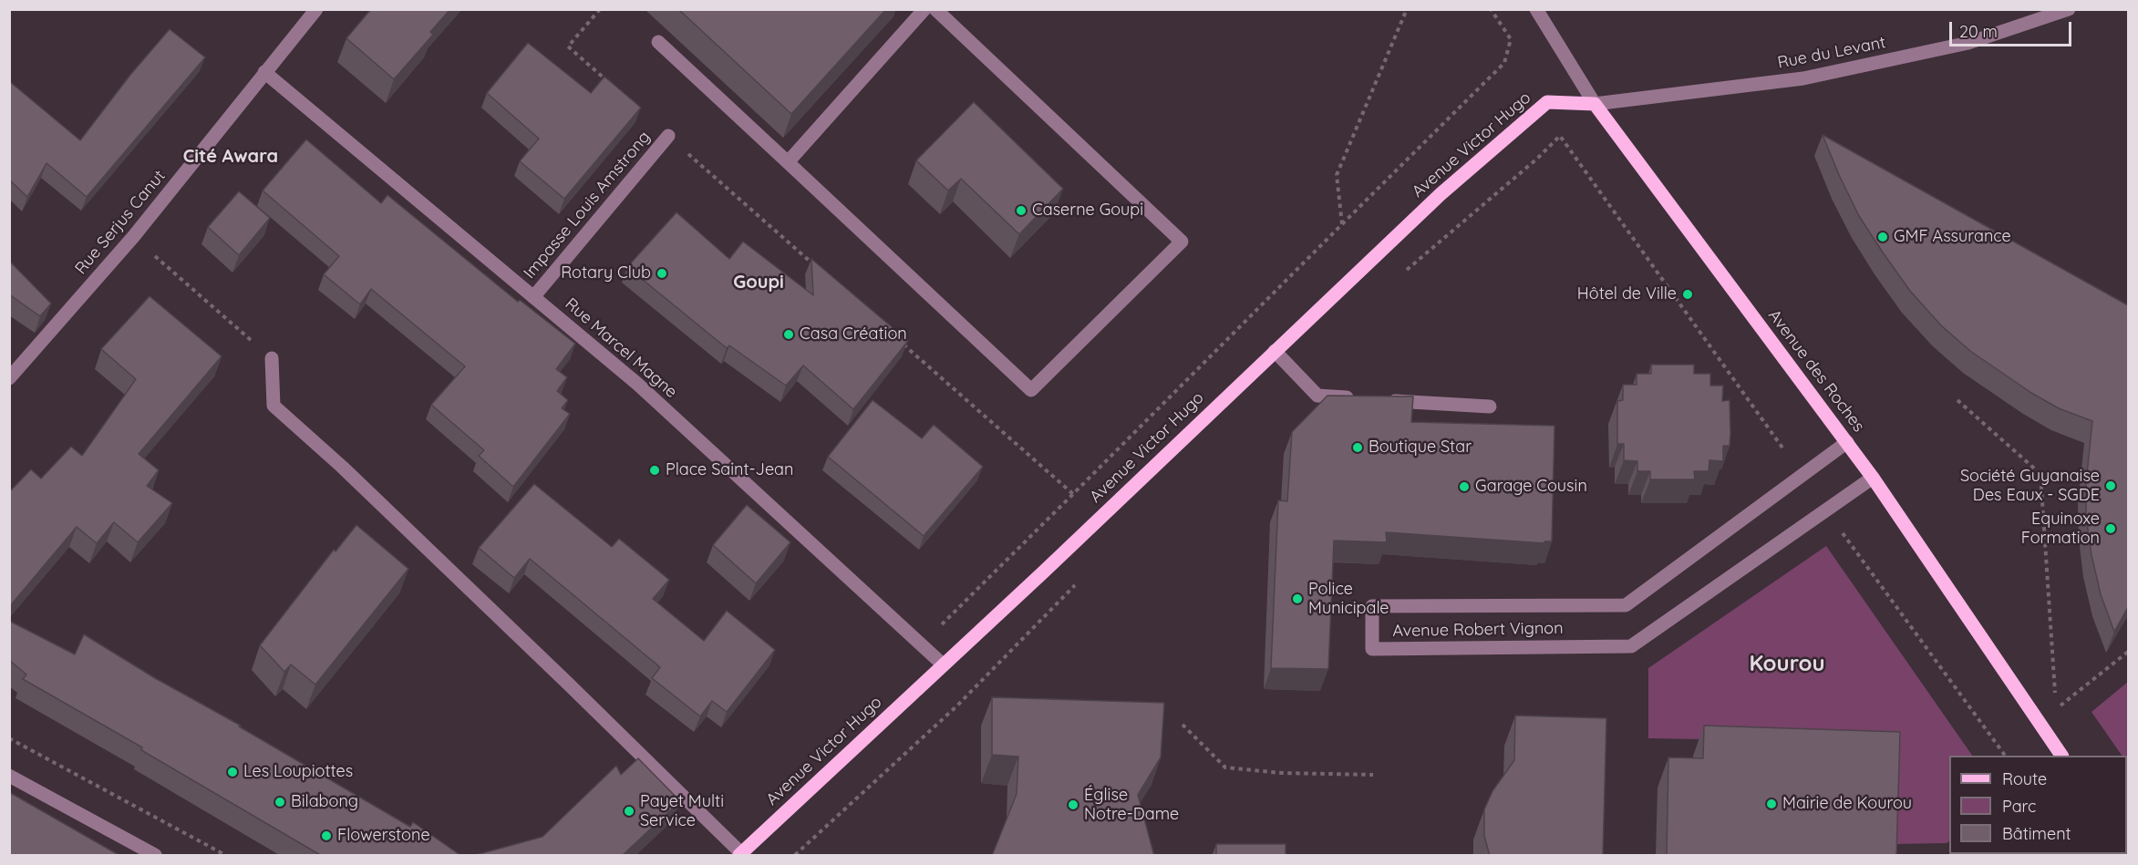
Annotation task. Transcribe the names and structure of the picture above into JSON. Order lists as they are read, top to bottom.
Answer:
{
  "streets": {
    "main road": ["Avenue Victor Hugo", "Avenue des Roches"],
    "street": [
      "Rue du Levant",
      "Impasse Louis Amstrong",
      "Rue Serjus Canut",
      "Rue Marcel Magne",
      "Avenue Robert Vignon"
    ]
  },
  "crossings": [
    ["Rue du Levant", "Avenue Victor Hugo"],
    ["Rue du Levant", "Avenue des Roches"],
    ["Avenue Victor Hugo", "Rue Marcel Magne"],
    ["Avenue Victor Hugo", "Avenue des Roches"],
    ["Impasse Louis Amstrong", "Rue Marcel Magne"],
    ["Rue Serjus Canut", "Rue Marcel Magne"],
    ["Avenue des Roches", "Avenue Robert Vignon"]
  ],
  "districts": ["Cité Awara", "Goupi", "Kourou"],
  "places": [
    "Caserne Goupi",
    "GMF Assurance",
    "Rotary Club",
    "Hôtel de Ville",
    "Casa Création",
    "Boutique Star",
    "Place Saint-Jean",
    "Société Guyanaise Des Eaux - SGDE",
    "Garage Cousin",
    "Equinoxe Formation",
    "Police Municipale",
    "Les Loupiottes",
    "Bilabong",
    "Mairie de Kourou",
    "Église Notre-Dame",
    "Payet Multi Service",
    "Flowerstone"
  ],
  "legend": ["Route", "Parc", "Bâtiment"],
  "scale_bar": "20 m"
}
